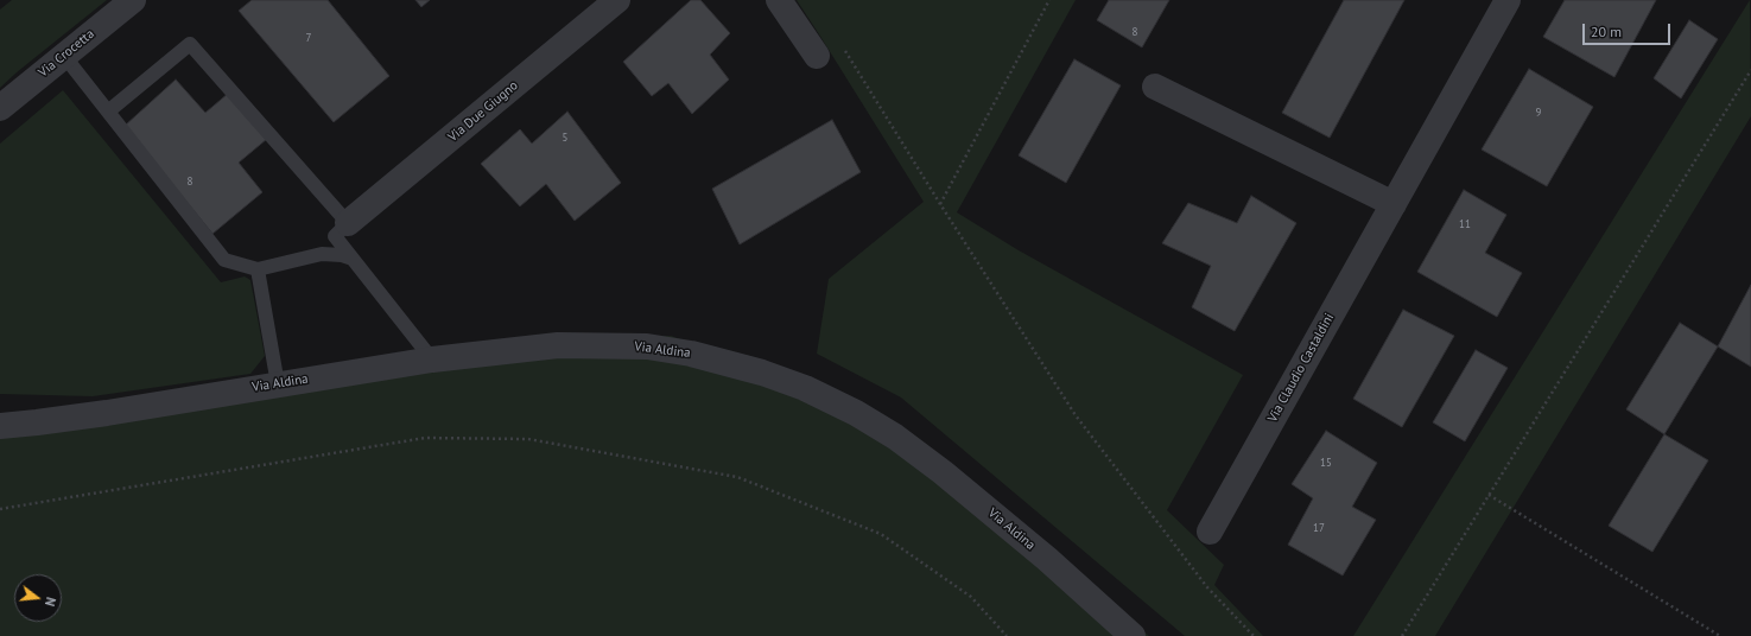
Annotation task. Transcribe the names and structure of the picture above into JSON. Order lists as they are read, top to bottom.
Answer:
{
  "streets": {
    "street": [
      "Via Crocetta",
      "Via Due Giugno",
      "Via Aldina",
      "Via Claudio Castaldini"
    ]
  },
  "house_numbers": [
    "8",
    "7",
    "9",
    "5",
    "8",
    "11",
    "15",
    "17"
  ],
  "scale_bar": "20 m",
  "north": "right"
}
